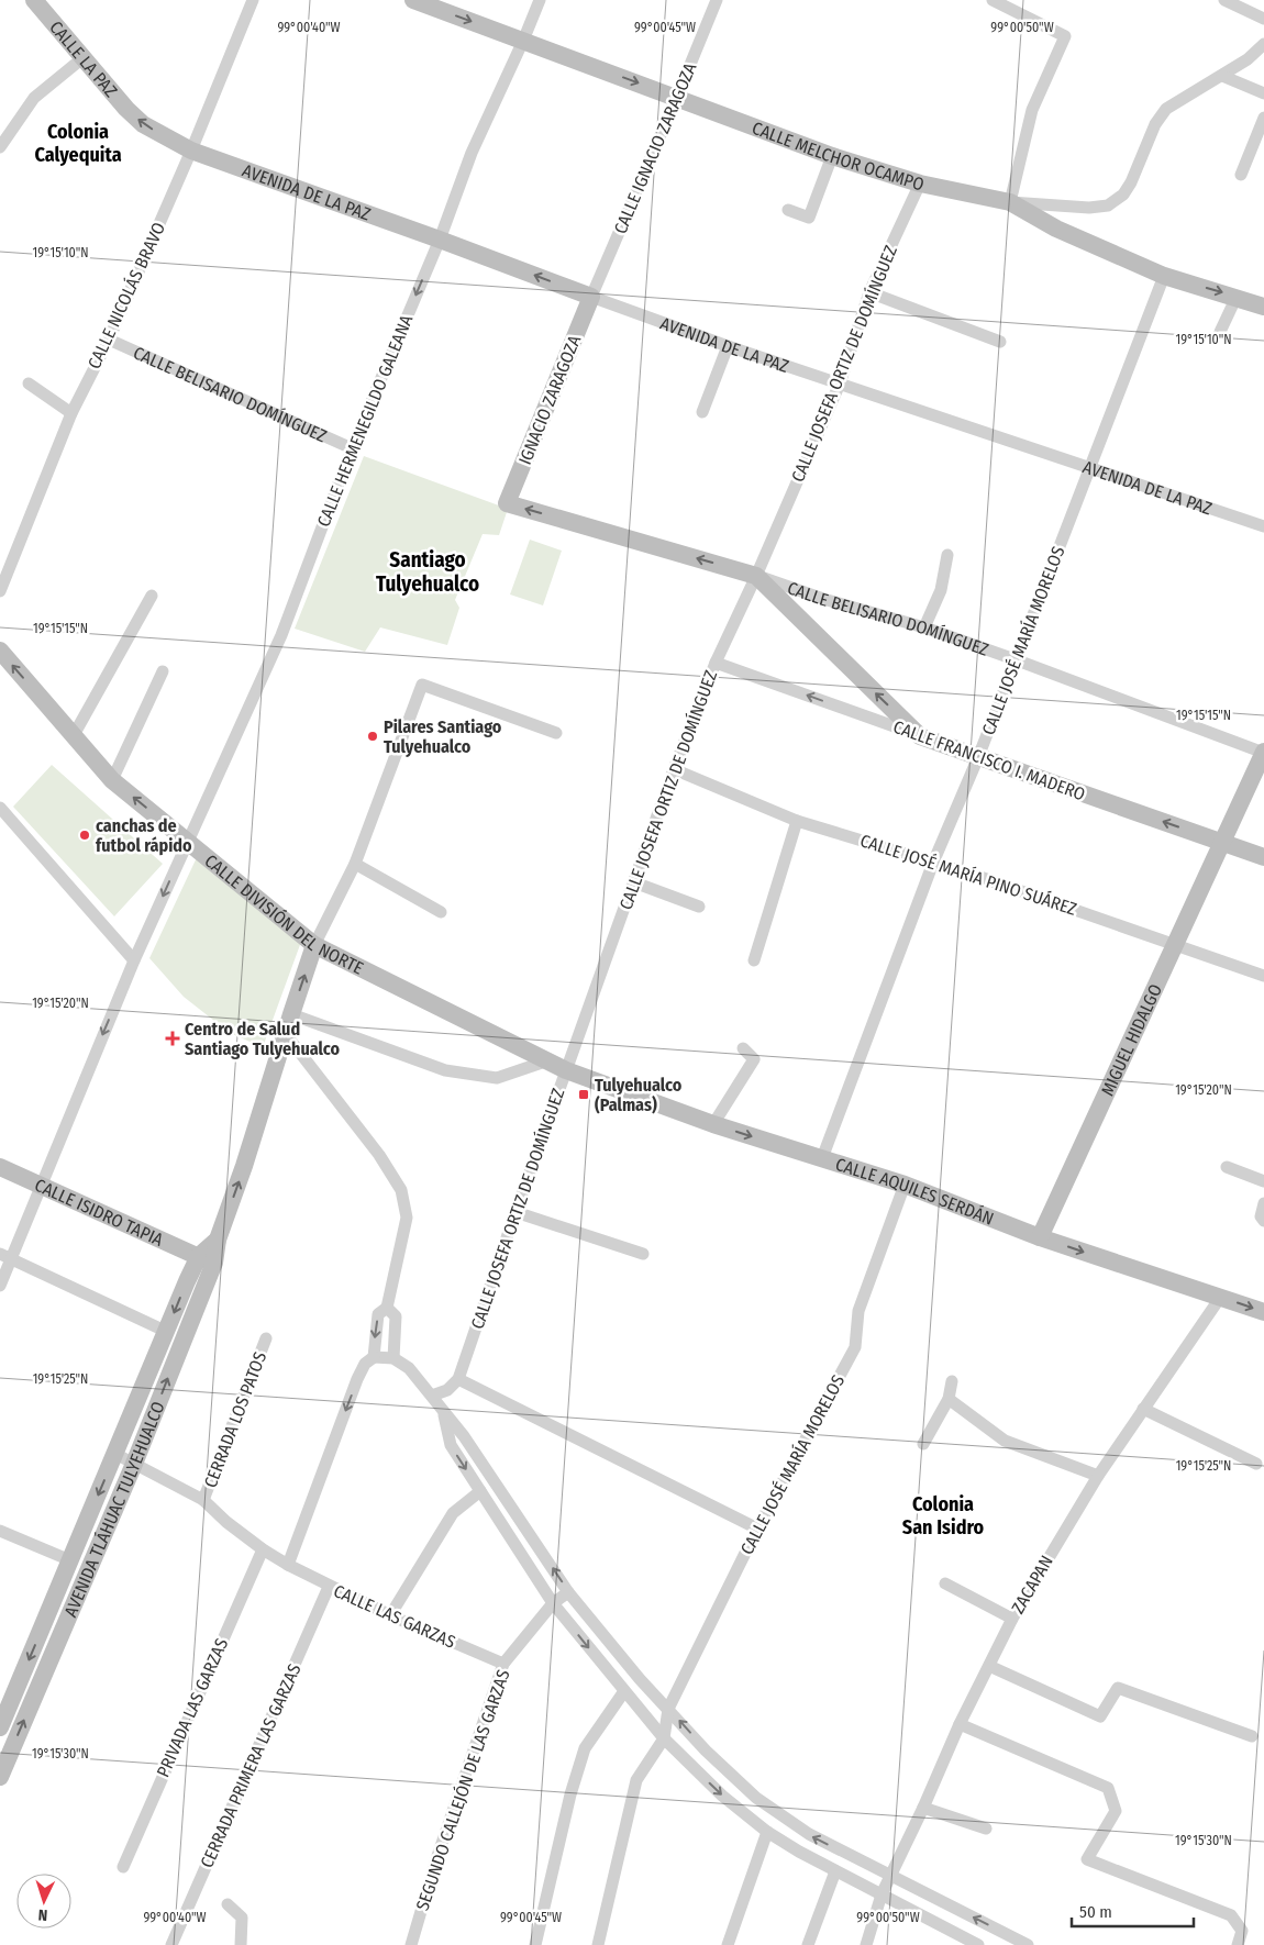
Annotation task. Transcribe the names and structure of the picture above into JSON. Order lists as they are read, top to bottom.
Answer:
{
  "streets": {
    "main road": [
      "CALLE LA PAZ",
      "CALLE MELCHOR OCAMPO",
      "AVENIDA DE LA PAZ",
      "CALLE BELISARIO DOMÍNGUEZ",
      "IGNACIO ZARAGOZA",
      "CALLE FRANCISCO I. MADERO",
      "CALLE DIVISIÓN DEL NORTE",
      "MIGUEL HIDALGO",
      "CALLE AQUILES SERDÁN",
      "CALLE ISIDRO TAPIA",
      "AVENIDA TLÁHUAC TULYEHUALCO"
    ],
    "street": [
      "CALLE IGNACIO ZARAGOZA",
      "CALLE NICOLÁS BRAVO",
      "CALLE JOSEFA ORTIZ DE DOMÍNGUEZ",
      "CALLE HERMENEGILDO GALEANA",
      "CALLE JOSÉ MARÍA MORELOS",
      "CALLE JOSÉ MARÍA PINO SUÁREZ",
      "CERRADA LOS PATOS",
      "ZACAPAN",
      "CALLE LAS GARZAS",
      "PRIVADA LAS GARZAS",
      "CERRADA PRIMERA LAS GARZAS",
      "SEGUNDO CALLEJÓN DE LAS GARZAS"
    ]
  },
  "crossings": [
    ["CALLE LA PAZ", "AVENIDA DE LA PAZ"],
    ["CALLE LA PAZ", "CALLE NICOLÁS BRAVO"],
    ["CALLE IGNACIO ZARAGOZA", "CALLE MELCHOR OCAMPO"],
    ["CALLE IGNACIO ZARAGOZA", "AVENIDA DE LA PAZ"],
    ["CALLE IGNACIO ZARAGOZA", "IGNACIO ZARAGOZA"],
    ["CALLE MELCHOR OCAMPO", "CALLE JOSEFA ORTIZ DE DOMÍNGUEZ"],
    ["CALLE MELCHOR OCAMPO", "CALLE HERMENEGILDO GALEANA"],
    ["CALLE MELCHOR OCAMPO", "CALLE JOSÉ MARÍA MORELOS"],
    ["AVENIDA DE LA PAZ", "CALLE NICOLÁS BRAVO"],
    ["AVENIDA DE LA PAZ", "CALLE JOSEFA ORTIZ DE DOMÍNGUEZ"],
    ["AVENIDA DE LA PAZ", "IGNACIO ZARAGOZA"],
    ["AVENIDA DE LA PAZ", "CALLE HERMENEGILDO GALEANA"],
    ["AVENIDA DE LA PAZ", "CALLE JOSÉ MARÍA MORELOS"],
    ["CALLE NICOLÁS BRAVO", "CALLE BELISARIO DOMÍNGUEZ"],
    ["CALLE JOSEFA ORTIZ DE DOMÍNGUEZ", "CALLE BELISARIO DOMÍNGUEZ"],
    ["CALLE JOSEFA ORTIZ DE DOMÍNGUEZ", "CALLE FRANCISCO I. MADERO"],
    ["CALLE JOSEFA ORTIZ DE DOMÍNGUEZ", "CALLE JOSÉ MARÍA PINO SUÁREZ"],
    ["CALLE JOSEFA ORTIZ DE DOMÍNGUEZ", "CALLE DIVISIÓN DEL NORTE"],
    ["CALLE JOSEFA ORTIZ DE DOMÍNGUEZ", "CALLE AQUILES SERDÁN"],
    ["CALLE BELISARIO DOMÍNGUEZ", "IGNACIO ZARAGOZA"],
    ["CALLE BELISARIO DOMÍNGUEZ", "CALLE HERMENEGILDO GALEANA"],
    ["CALLE BELISARIO DOMÍNGUEZ", "CALLE JOSÉ MARÍA MORELOS"],
    ["CALLE BELISARIO DOMÍNGUEZ", "MIGUEL HIDALGO"],
    ["CALLE HERMENEGILDO GALEANA", "CALLE DIVISIÓN DEL NORTE"],
    ["CALLE HERMENEGILDO GALEANA", "CALLE ISIDRO TAPIA"],
    ["CALLE JOSÉ MARÍA MORELOS", "CALLE FRANCISCO I. MADERO"],
    ["CALLE JOSÉ MARÍA MORELOS", "CALLE JOSÉ MARÍA PINO SUÁREZ"],
    ["CALLE JOSÉ MARÍA MORELOS", "CALLE AQUILES SERDÁN"],
    ["CALLE FRANCISCO I. MADERO", "MIGUEL HIDALGO"],
    ["CALLE JOSÉ MARÍA PINO SUÁREZ", "MIGUEL HIDALGO"],
    ["CALLE DIVISIÓN DEL NORTE", "CALLE AQUILES SERDÁN"],
    ["CALLE DIVISIÓN DEL NORTE", "AVENIDA TLÁHUAC TULYEHUALCO"],
    ["MIGUEL HIDALGO", "CALLE AQUILES SERDÁN"],
    ["CALLE AQUILES SERDÁN", "ZACAPAN"],
    ["CALLE ISIDRO TAPIA", "AVENIDA TLÁHUAC TULYEHUALCO"],
    ["CERRADA LOS PATOS", "CALLE LAS GARZAS"],
    ["AVENIDA TLÁHUAC TULYEHUALCO", "CALLE LAS GARZAS"],
    ["CALLE LAS GARZAS", "PRIVADA LAS GARZAS"],
    ["CALLE LAS GARZAS", "CERRADA PRIMERA LAS GARZAS"],
    ["CALLE LAS GARZAS", "SEGUNDO CALLEJÓN DE LAS GARZAS"]
  ],
  "one_way": [
    "CALLE LA PAZ",
    "CALLE MELCHOR OCAMPO",
    "CALLE HERMENEGILDO GALEANA",
    "CALLE FRANCISCO I. MADERO",
    "CALLE AQUILES SERDÁN"
  ],
  "districts": ["Colonia Calyequita", "Santiago Tulyehualco", "Colonia San Isidro"],
  "places": {
    "other": ["Pilares Santiago Tulyehualco", "canchas de futbol rápido"],
    "health": ["Centro de Salud Santiago Tulyehualco"],
    "transit": ["Tulyehualco (Palmas)"]
  },
  "scale_bar": "50 m",
  "north": "bottom",
  "coordinates": [
    "99°00'40\"W",
    "99°00'45\"W",
    "99°00'50\"W",
    "19°15'10\"N",
    "19°15'15\"N",
    "19°15'20\"N",
    "19°15'25\"N",
    "19°15'30\"N"
  ]
}
